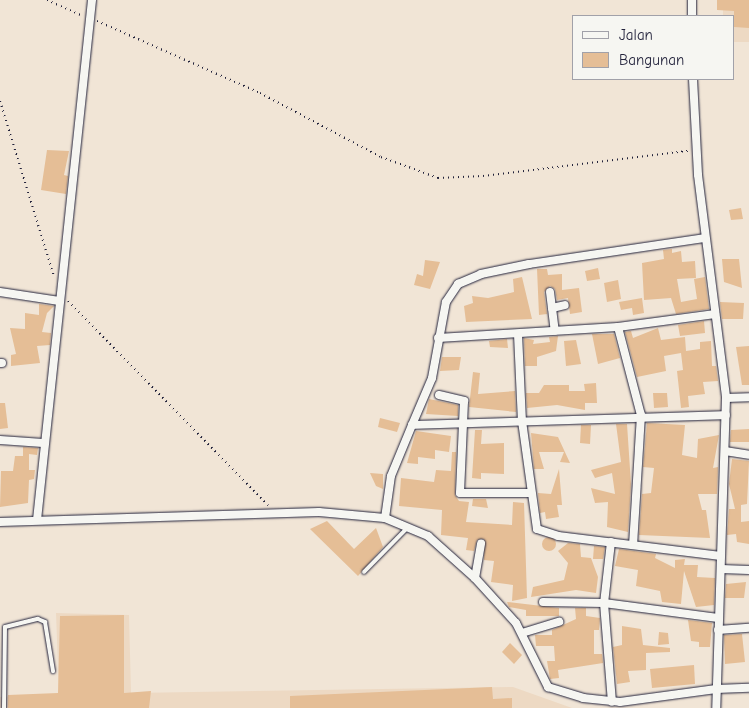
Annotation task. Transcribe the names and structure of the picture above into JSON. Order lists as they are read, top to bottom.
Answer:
{
  "legend": ["Jalan", "Bangunan"]
}
